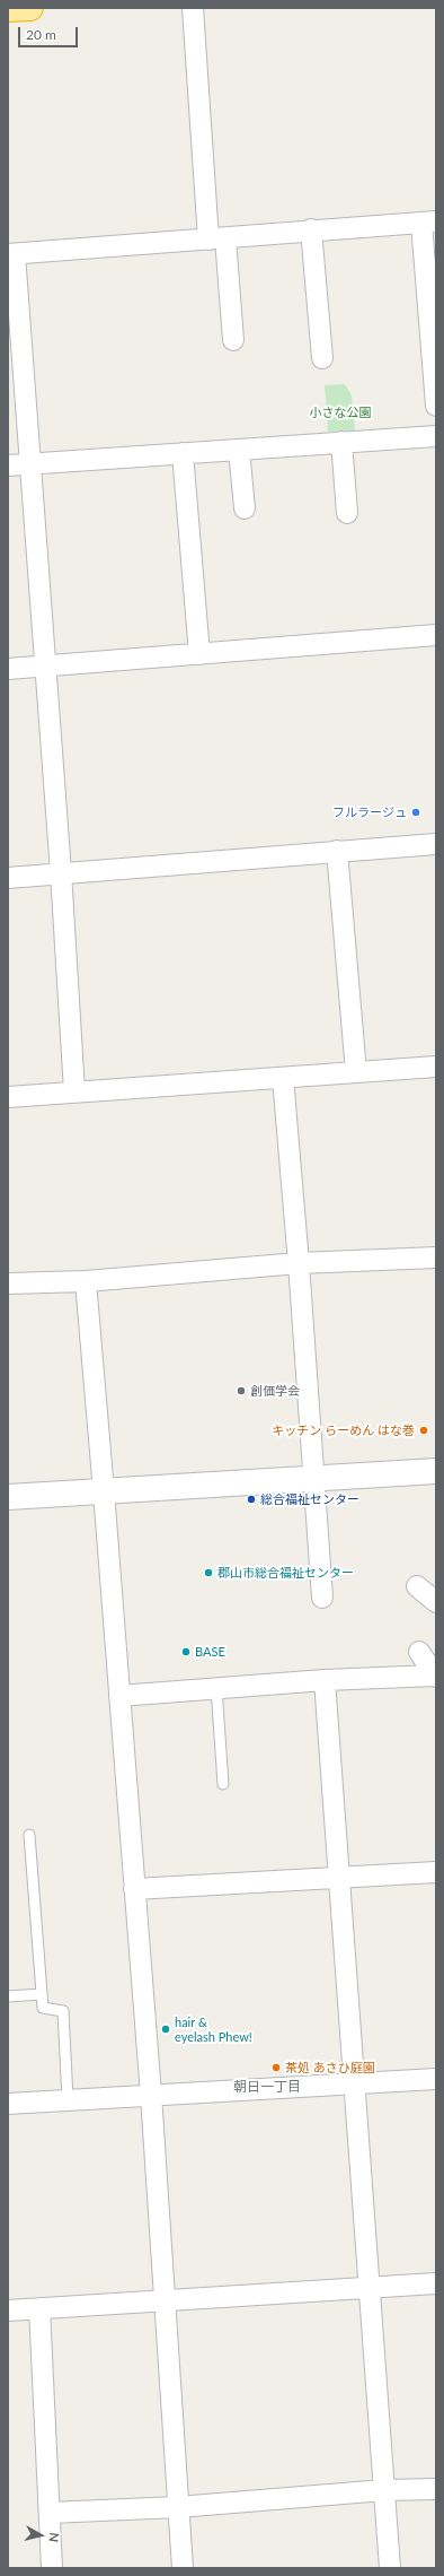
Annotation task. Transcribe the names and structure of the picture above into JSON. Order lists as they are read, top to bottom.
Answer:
{
  "districts": ["朝日一丁目"],
  "parks": ["小さな公園"],
  "places": [
    "フルラージュ",
    "創価学会",
    "キッチン らーめん はな巻",
    "総合福祉センター",
    "郡山市総合福祉センター",
    "BASE",
    "hair & eyelash Phew!",
    "茶処 あさひ庭園"
  ],
  "scale_bar": "20 m",
  "north": "right"
}
